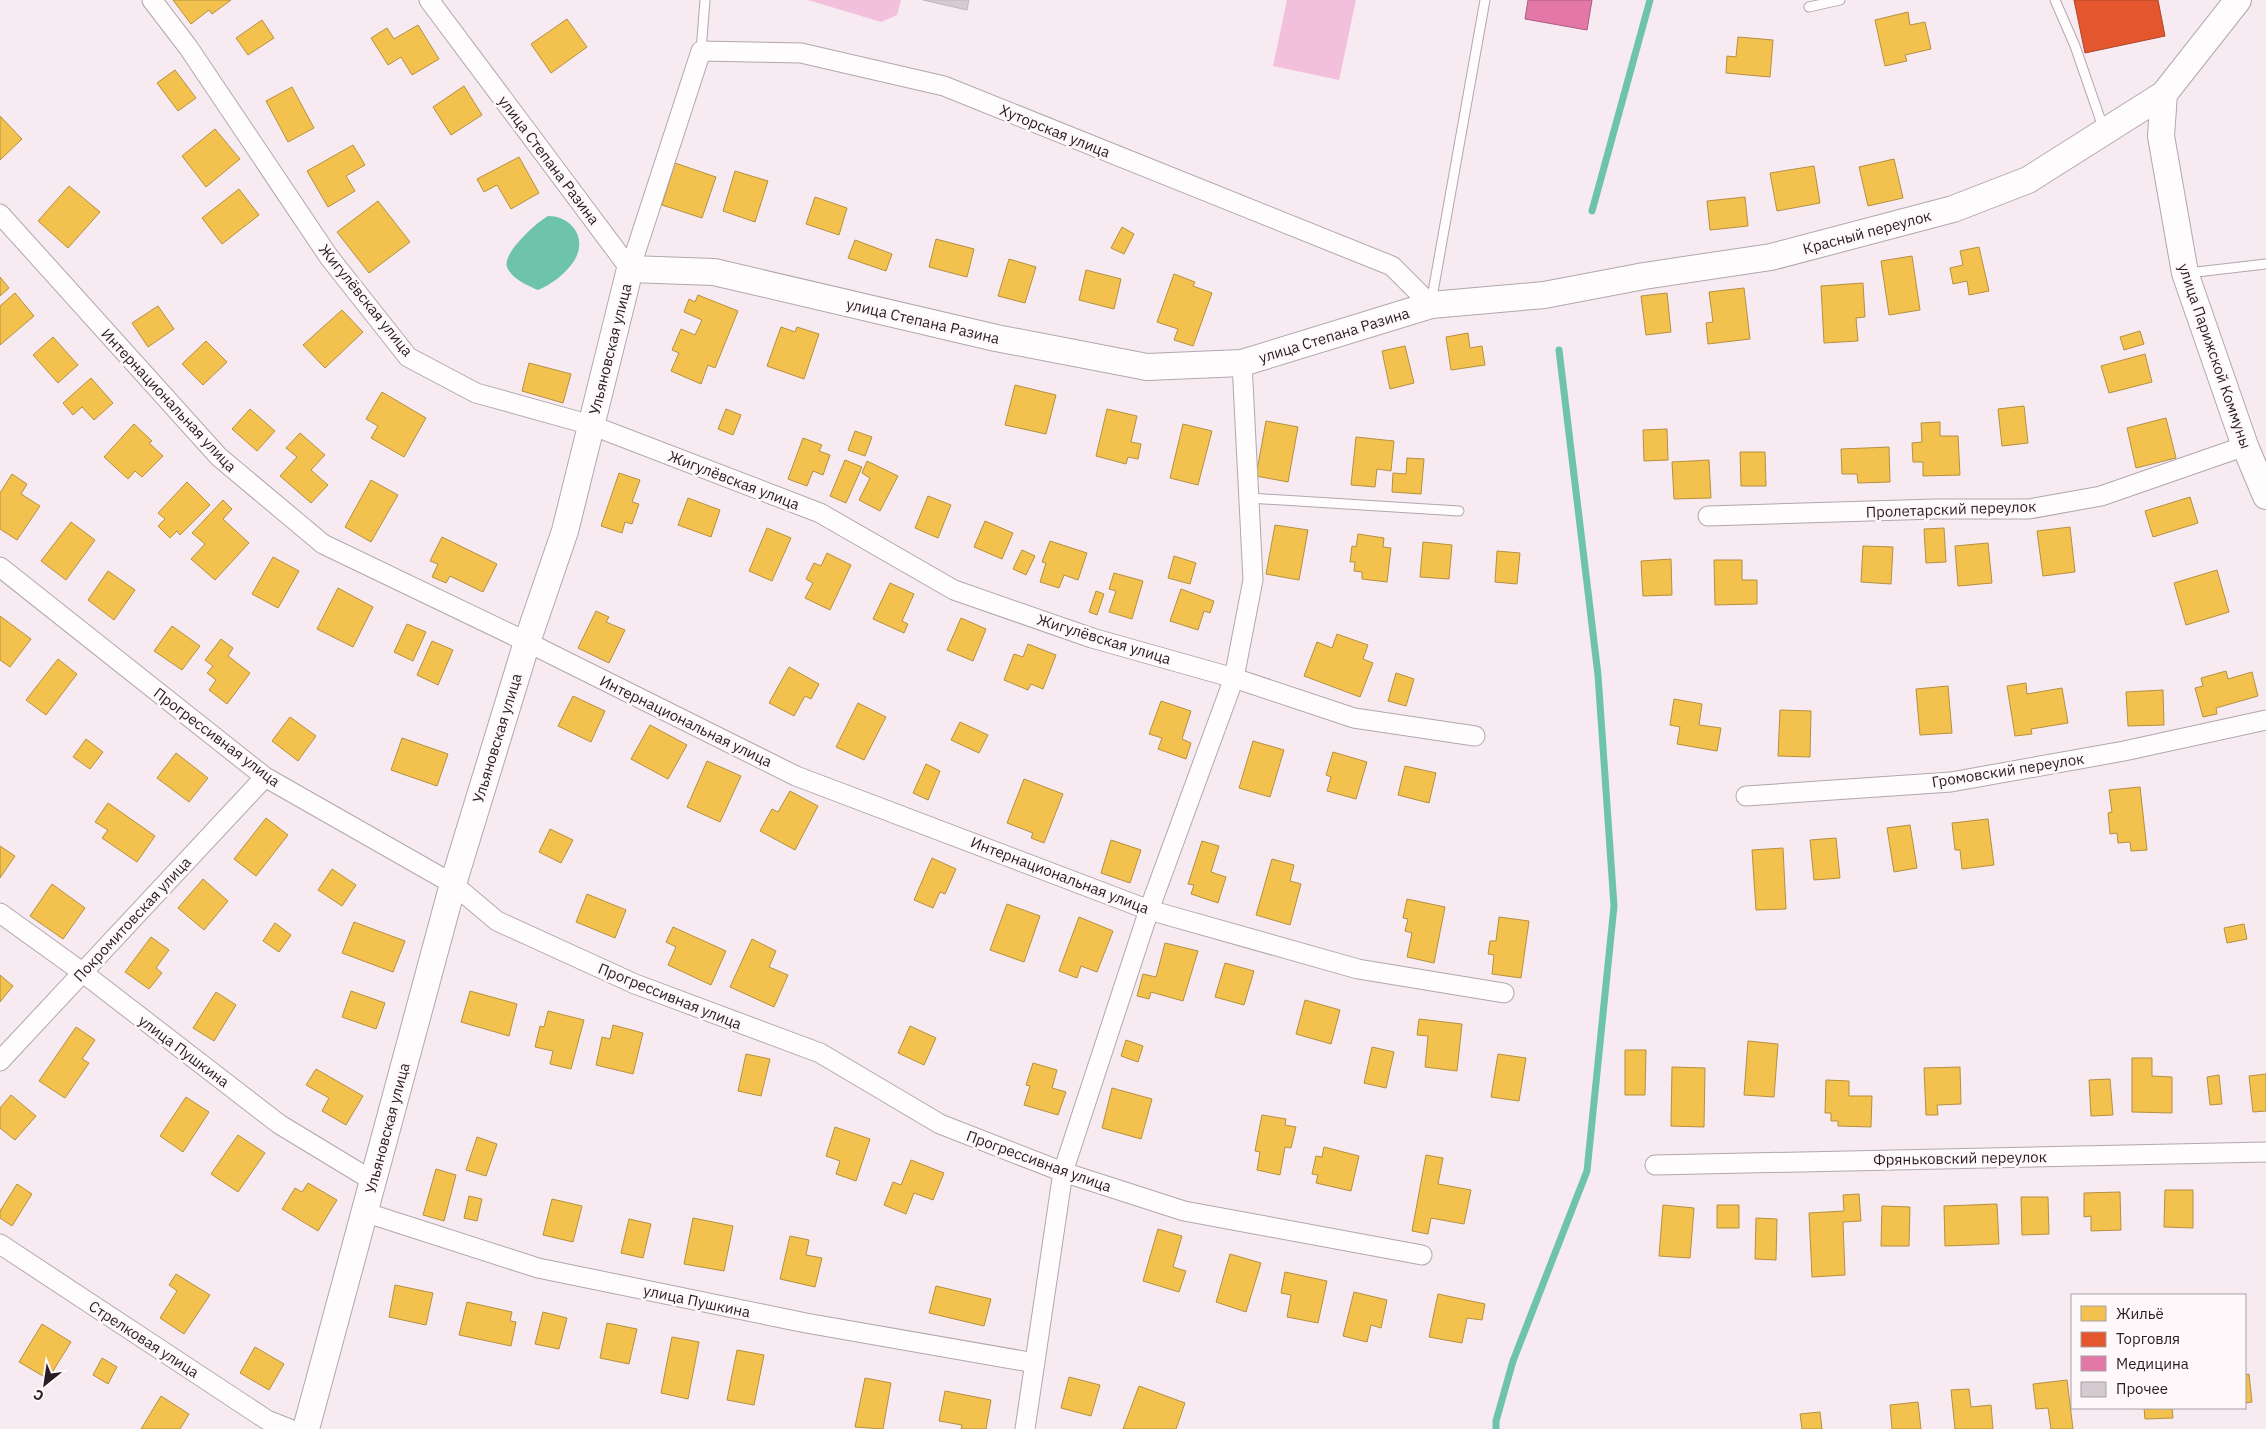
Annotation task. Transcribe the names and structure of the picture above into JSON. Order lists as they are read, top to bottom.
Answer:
{
  "streets": {
    "street": [
      "Хуторская улица",
      "улица Степана Разина",
      "Красный переулок",
      "Жигулёвская улица",
      "Ульяновская улица",
      "улица Парижской Коммуны",
      "Интернациональная улица",
      "Пролетарский переулок",
      "Прогрессивная улица",
      "Громовский переулок",
      "Покромитовская улица",
      "улица Пушкина",
      "Фряньковский переулок",
      "Стрелковая улица"
    ]
  },
  "crossings": [
    ["Хуторская улица", "улица Степана Разина"],
    ["Хуторская улица", "Ульяновская улица"],
    ["улица Степана Разина", "Красный переулок"],
    ["улица Степана Разина", "Ульяновская улица"],
    ["Красный переулок", "улица Парижской Коммуны"],
    ["Жигулёвская улица", "Ульяновская улица"],
    ["Ульяновская улица", "Интернациональная улица"],
    ["Ульяновская улица", "Прогрессивная улица"],
    ["Ульяновская улица", "улица Пушкина"],
    ["улица Парижской Коммуны", "Пролетарский переулок"],
    ["Прогрессивная улица", "Покромитовская улица"],
    ["Покромитовская улица", "улица Пушкина"]
  ],
  "legend": [
    "Жильё",
    "Торговля",
    "Медицина",
    "Прочее"
  ],
  "north": "bottom left"
}
